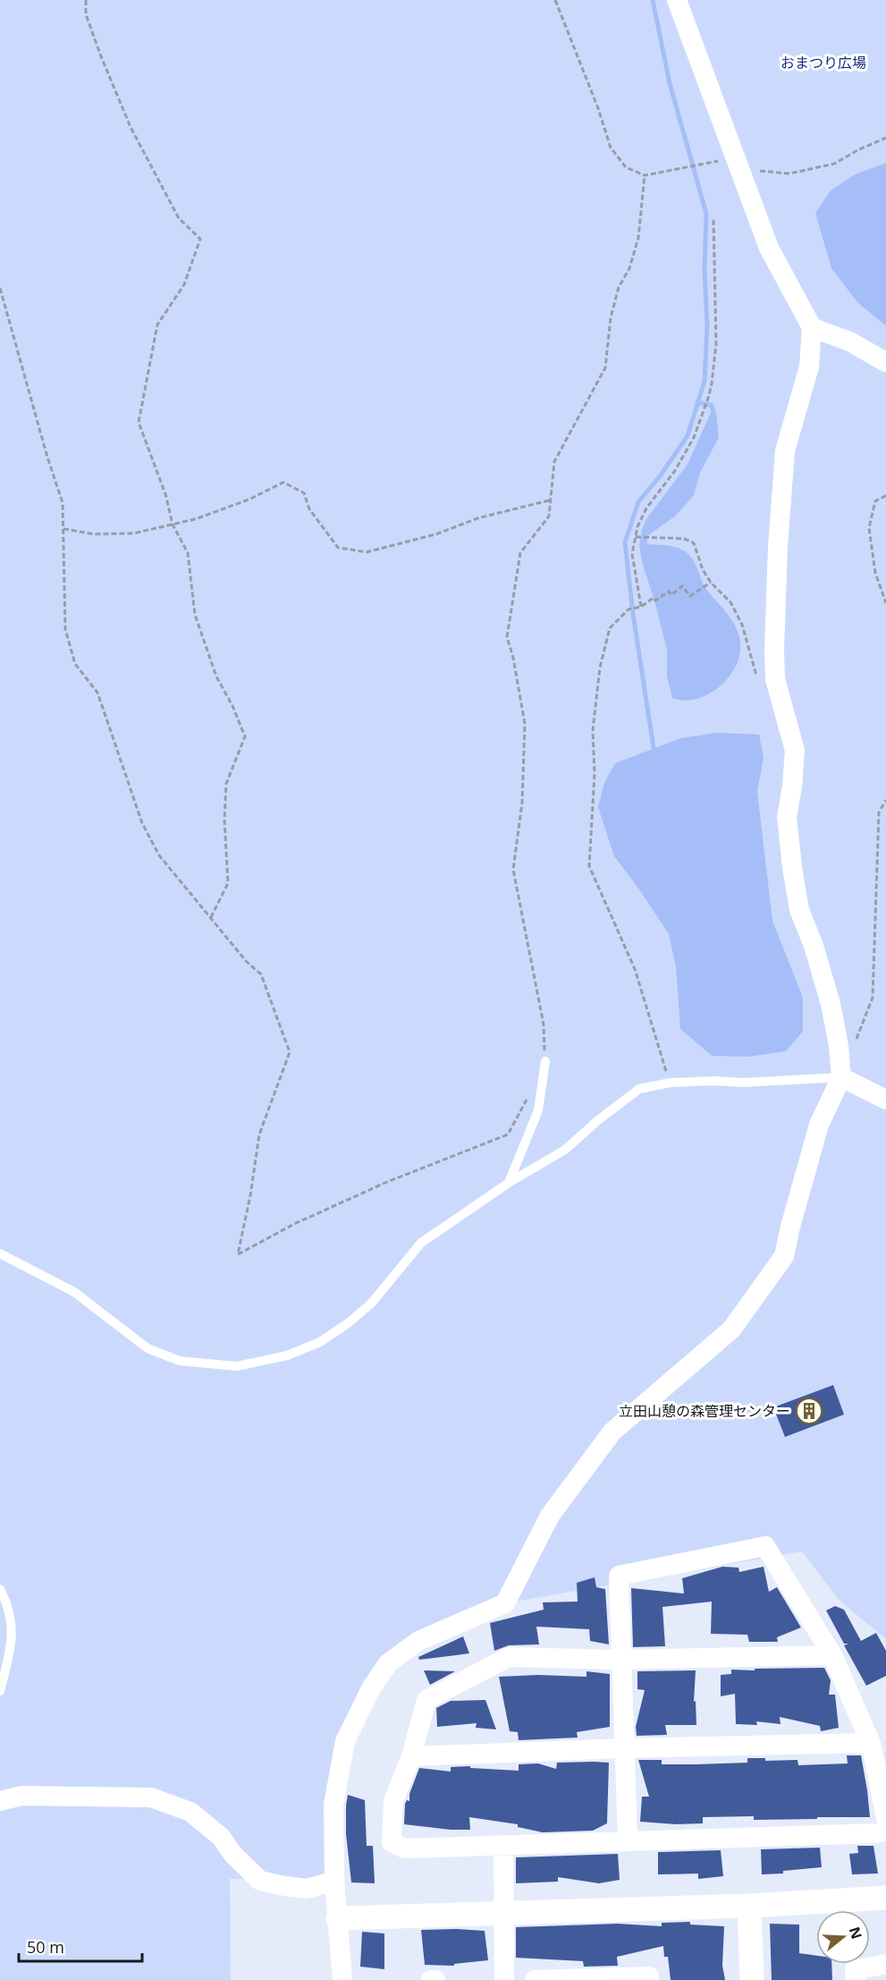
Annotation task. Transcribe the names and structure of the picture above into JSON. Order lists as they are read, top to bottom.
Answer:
{
  "parks": ["おまつり広場"],
  "places": {
    "building": ["立田山憩の森管理センター"]
  },
  "scale_bar": "50 m",
  "north": "right"
}
